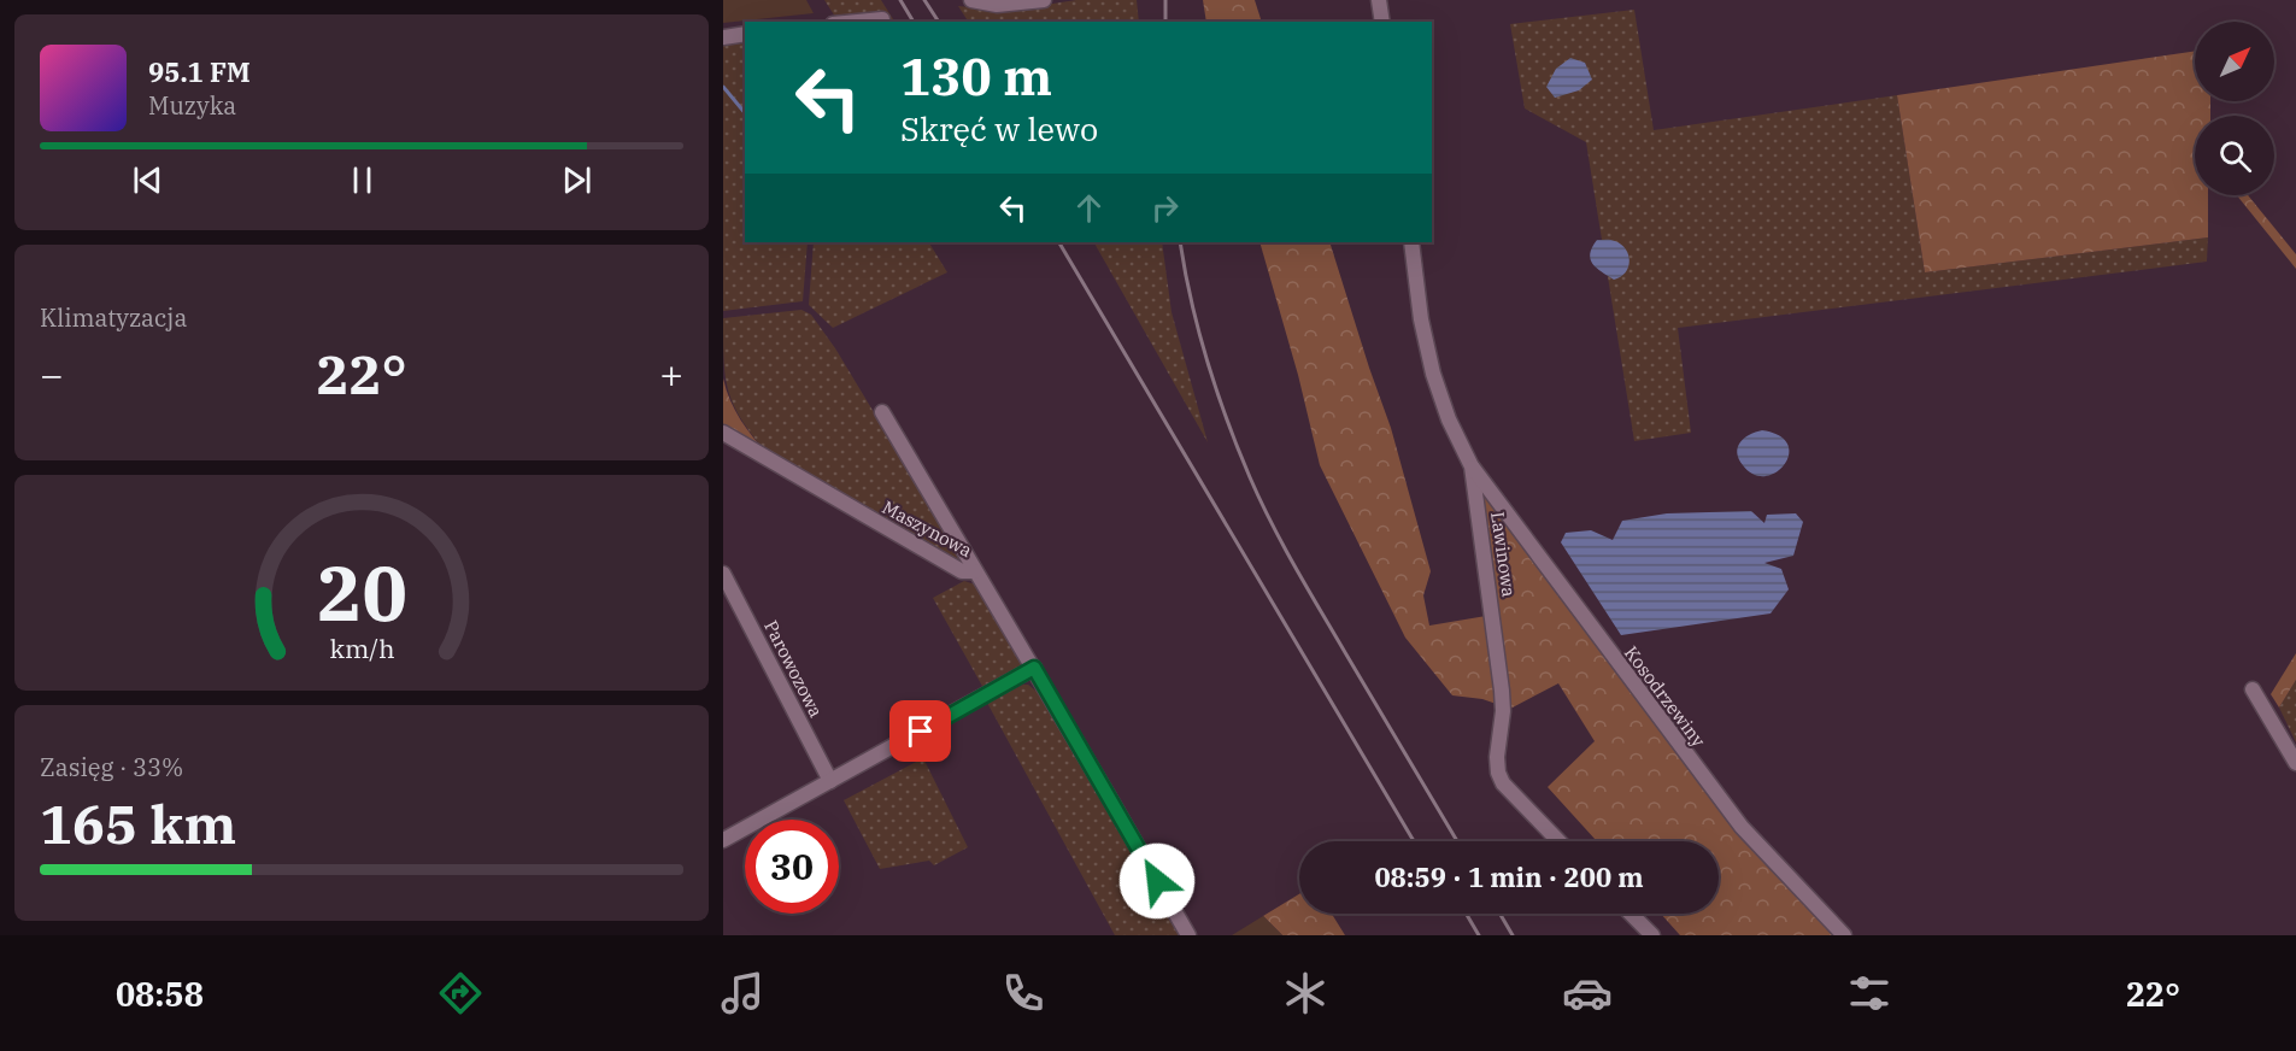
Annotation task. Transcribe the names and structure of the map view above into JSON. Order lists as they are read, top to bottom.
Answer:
{
  "streets": {
    "street": [
      "Maszynowa",
      "Lawinowa",
      "Parowozowa",
      "Kosodrzewiny"
    ]
  },
  "crossings": [
    ["Lawinowa", "Kosodrzewiny"]
  ],
  "north": "top right",
  "page": {
    "turn": ["130 m", "Skręć w lewo"],
    "song": ["95.1 FM", "Muzyka"],
    "tile": [
      "Klimatyzacja",
      ["Zasięg · 33%", "165 km"]
    ],
    "heat": ["−", "22°", "+"],
    "limit": "30",
    "trip": "08:59 · 1 min · 200 m",
    "tabs": ["08:58", "22°"],
    "gauge": ["20", "km/h"]
  }
}
